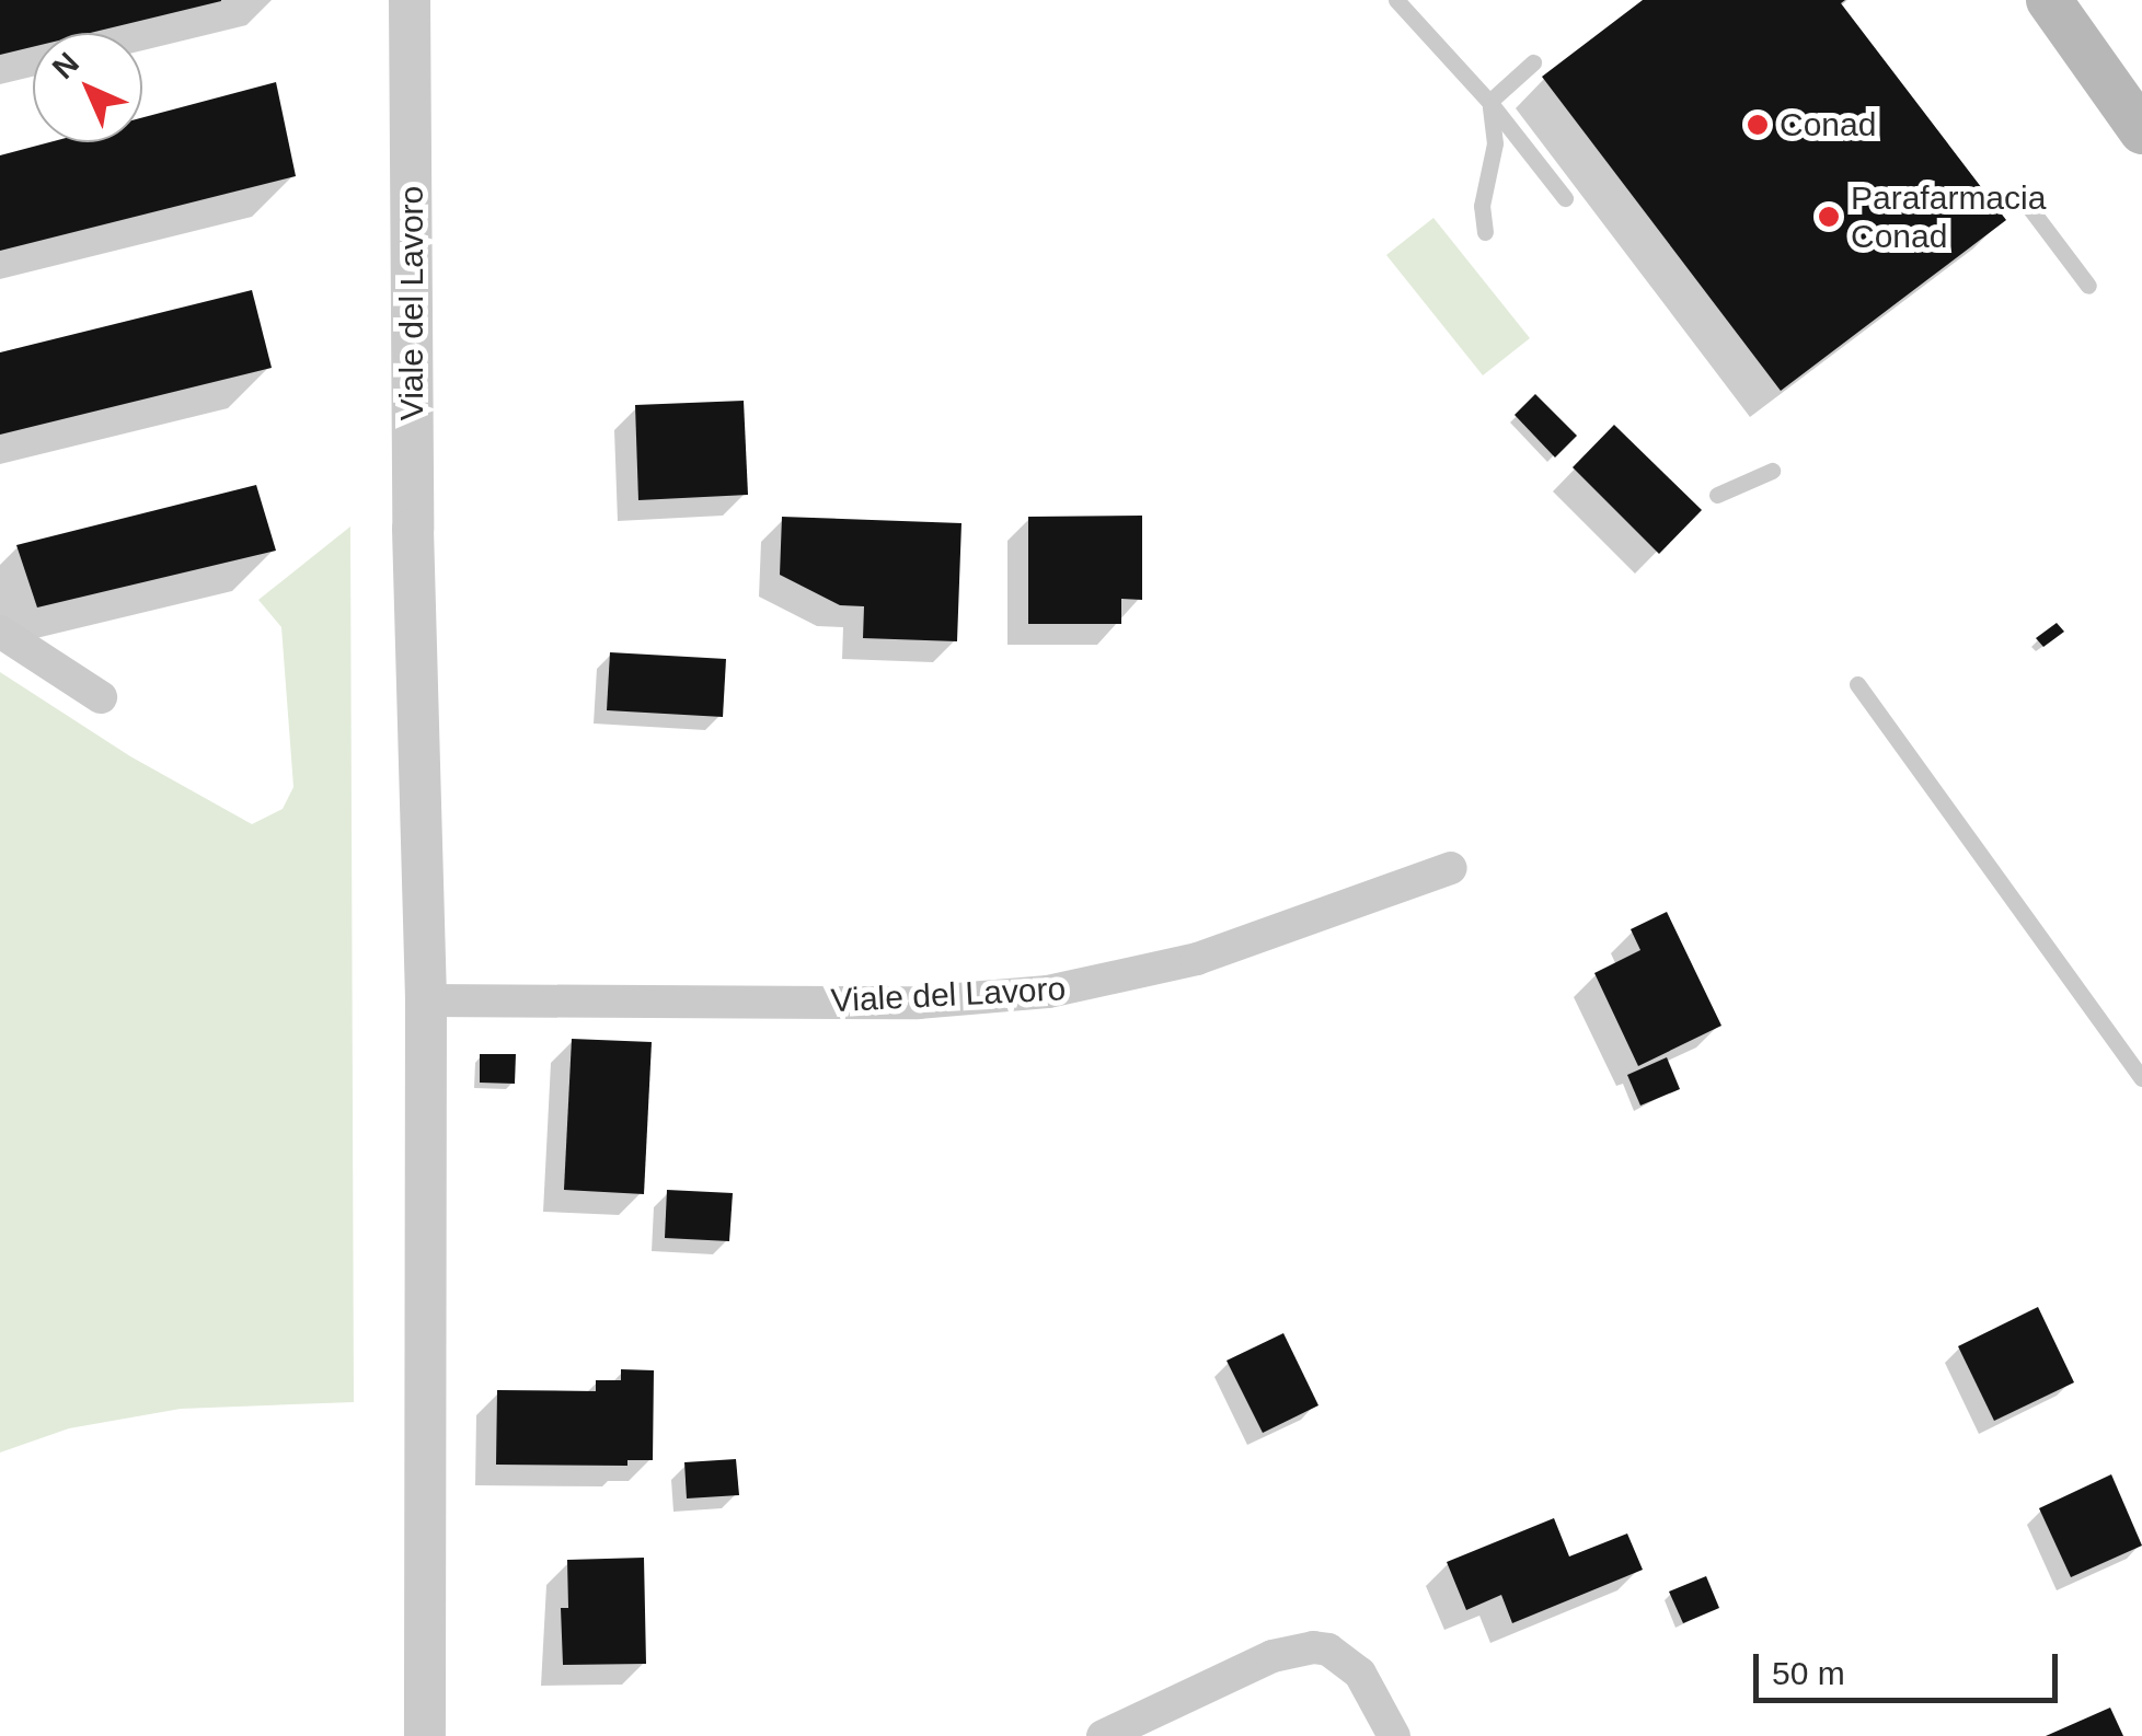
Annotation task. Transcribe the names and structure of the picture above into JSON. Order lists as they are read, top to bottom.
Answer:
{
  "streets": {
    "street": ["Viale del Lavoro"]
  },
  "places": ["Conad", "Parafarmacia Conad"],
  "scale_bar": "50 m",
  "north": "top left"
}
